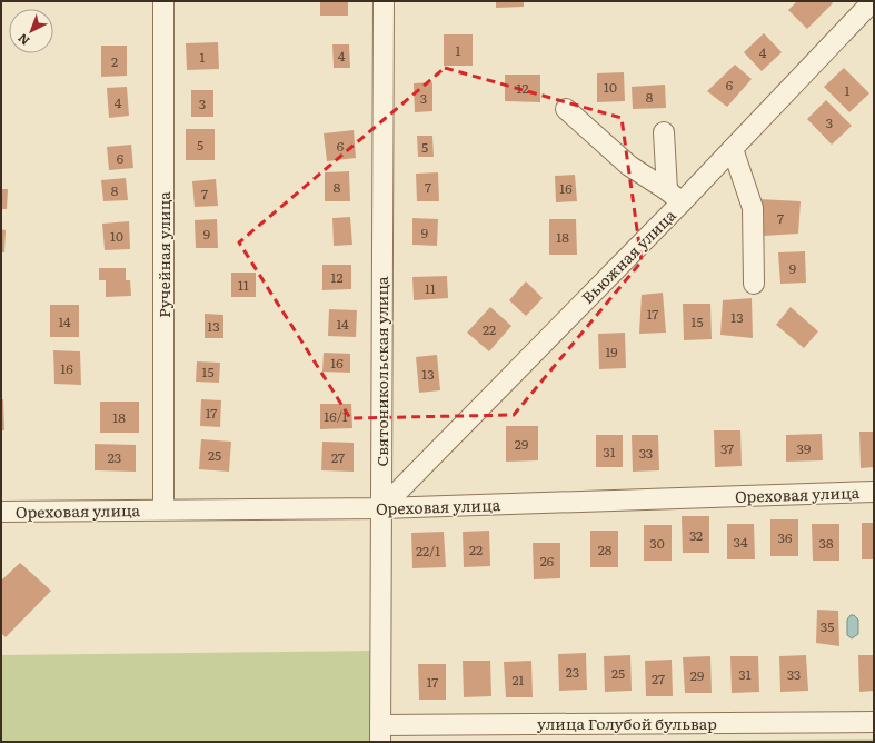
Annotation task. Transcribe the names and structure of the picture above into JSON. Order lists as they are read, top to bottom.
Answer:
{
  "streets": {
    "street": [
      "Ручейная улица",
      "Вьюжная улица",
      "Святоникольская улица",
      "Ореховая улица",
      "улица Голубой бульвар"
    ]
  },
  "crossings": [
    ["Ручейная улица", "Ореховая улица"],
    ["Вьюжная улица", "Святоникольская улица"],
    ["Вьюжная улица", "Ореховая улица"],
    ["Святоникольская улица", "Ореховая улица"],
    ["Святоникольская улица", "улица Голубой бульвар"]
  ],
  "house_numbers": [
    "1",
    "4",
    "4",
    "1",
    "2",
    "6",
    "10",
    "12",
    "1",
    "8",
    "3",
    "4",
    "3",
    "3",
    "5",
    "6",
    "5",
    "6",
    "8",
    "7",
    "16",
    "8",
    "7",
    "7",
    "9",
    "9",
    "10",
    "18",
    "9",
    "12",
    "11",
    "11",
    "17",
    "13",
    "14",
    "15",
    "14",
    "13",
    "22",
    "19",
    "16",
    "16",
    "15",
    "13",
    "17",
    "16/1",
    "18",
    "29",
    "37",
    "39",
    "31",
    "33",
    "25",
    "23",
    "27",
    "32",
    "36",
    "34",
    "30",
    "38",
    "22",
    "28",
    "22/1",
    "26",
    "35",
    "23",
    "25",
    "31",
    "33",
    "29",
    "27",
    "21",
    "17"
  ],
  "north": "bottom left"
}
